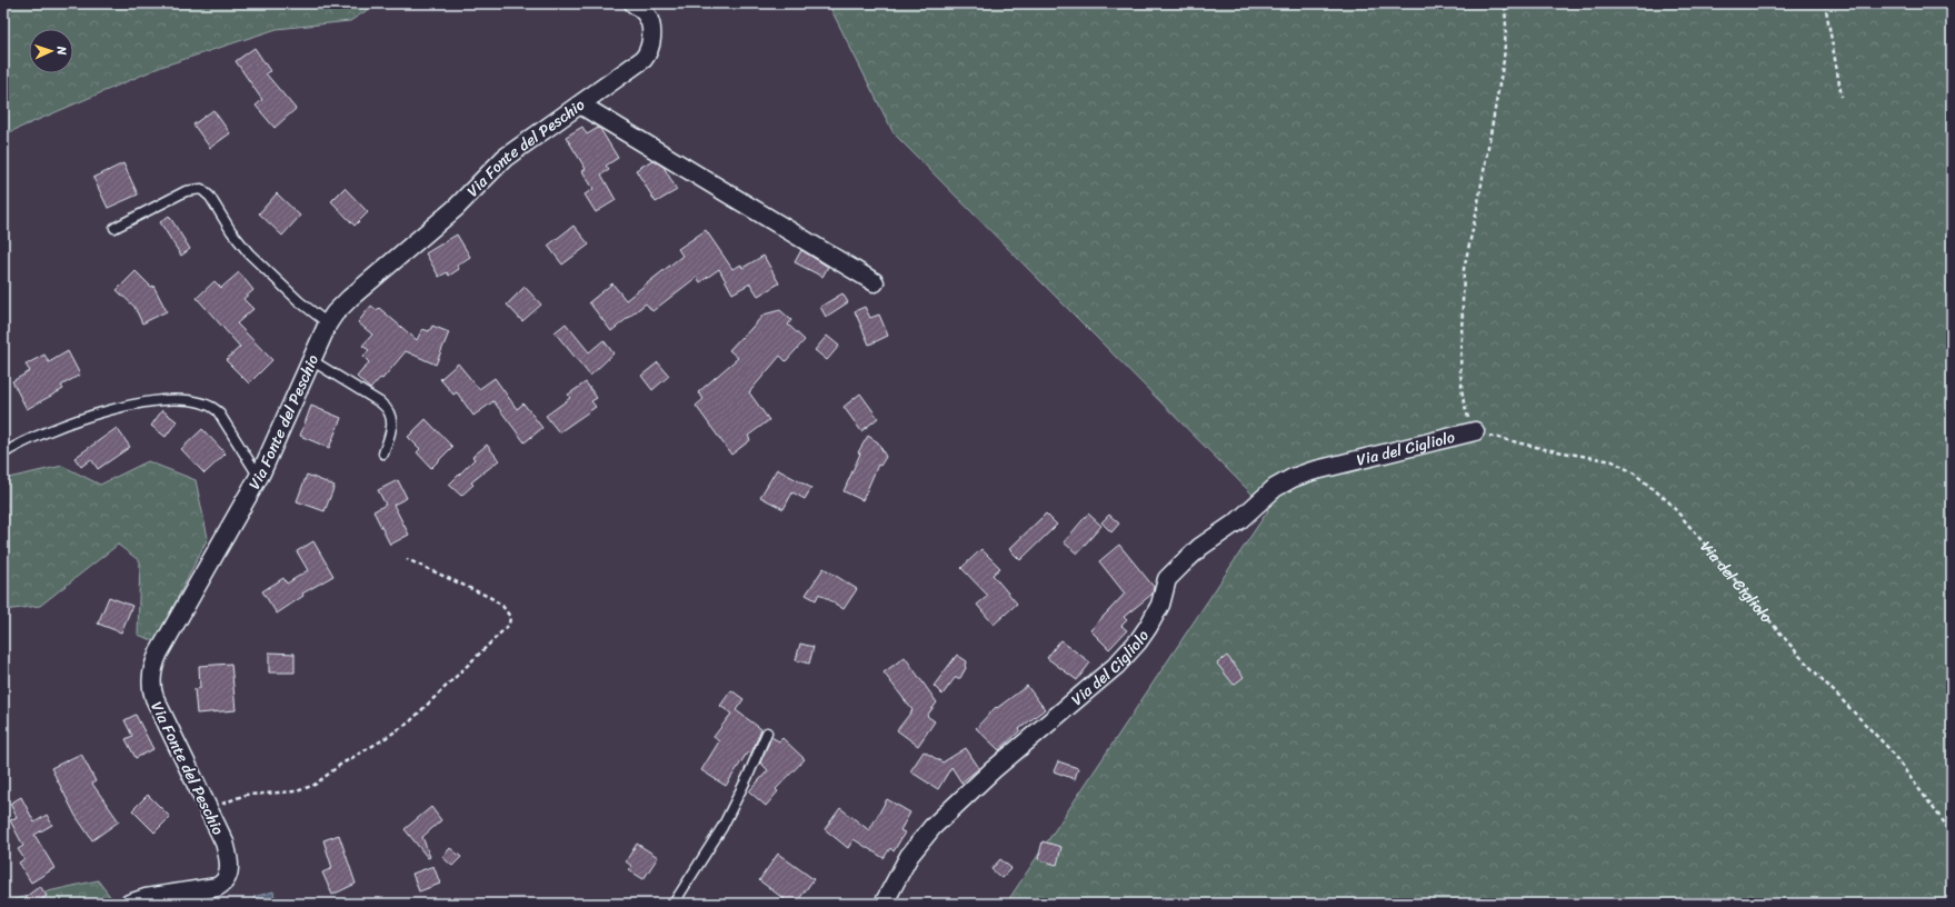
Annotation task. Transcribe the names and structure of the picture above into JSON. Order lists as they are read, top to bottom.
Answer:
{
  "streets": {
    "street": ["Via Fonte del Peschio", "Via del Cigliolo"]
  },
  "north": "right"
}
